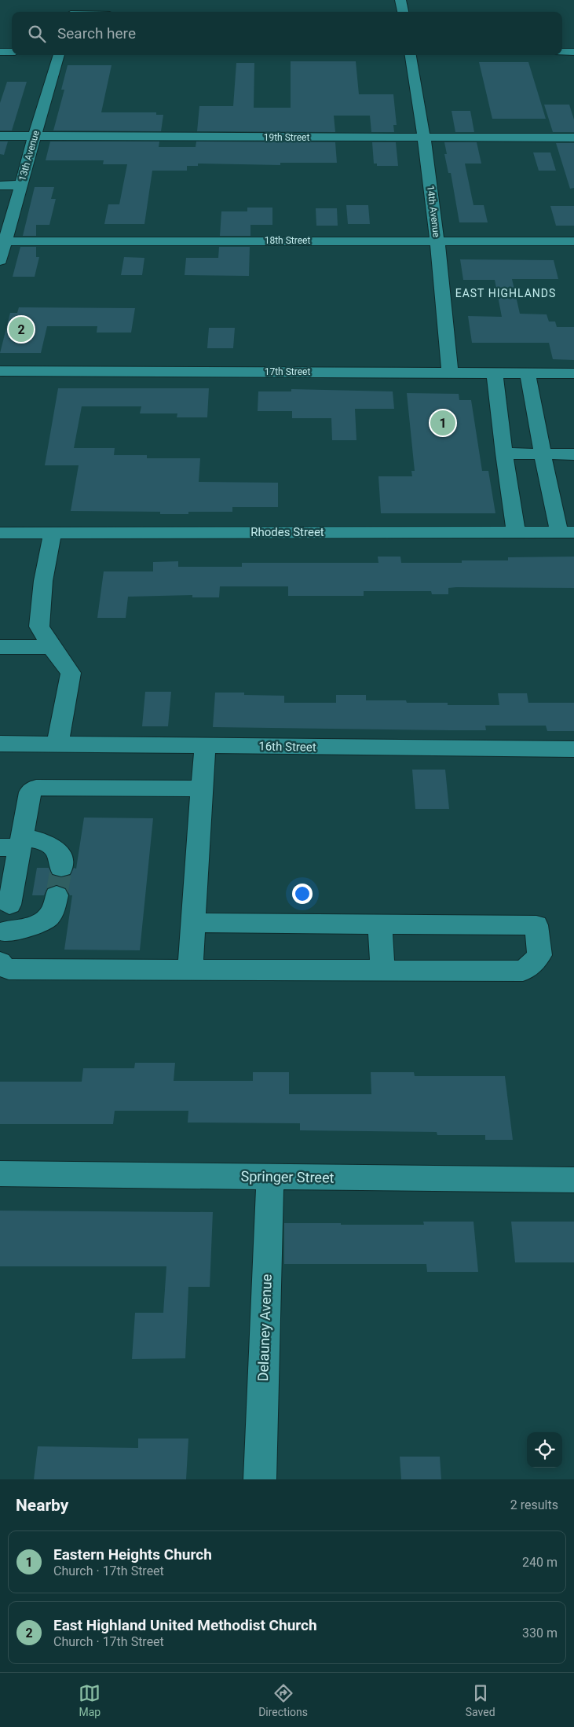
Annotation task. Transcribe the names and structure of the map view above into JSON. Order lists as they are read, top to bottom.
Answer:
{
  "streets": {
    "street": [
      "19th Street",
      "13th Avenue",
      "14th Avenue",
      "18th Street",
      "17th Street",
      "Rhodes Street",
      "16th Street",
      "Springer Street",
      "Delauney Avenue"
    ]
  },
  "crossings": [
    ["19th Street", "13th Avenue"],
    ["19th Street", "14th Avenue"],
    ["13th Avenue", "18th Street"],
    ["14th Avenue", "18th Street"],
    ["14th Avenue", "17th Street"],
    ["Springer Street", "Delauney Avenue"]
  ],
  "districts": ["EAST HIGHLANDS"],
  "page": {
    "search": "Search here",
    "pins": ["2", "1"],
    "heading": ["Nearby", "2 results"],
    "list": [
      {
        "mark": "1",
        "name": "Eastern Heights Church",
        "note": "Church · 17th Street",
        "value": "240 m"
      },
      {
        "mark": "2",
        "name": "East Highland United Methodist Church",
        "note": "Church · 17th Street",
        "value": "330 m"
      }
    ],
    "nav": ["Map", "Directions", "Saved"]
  }
}
